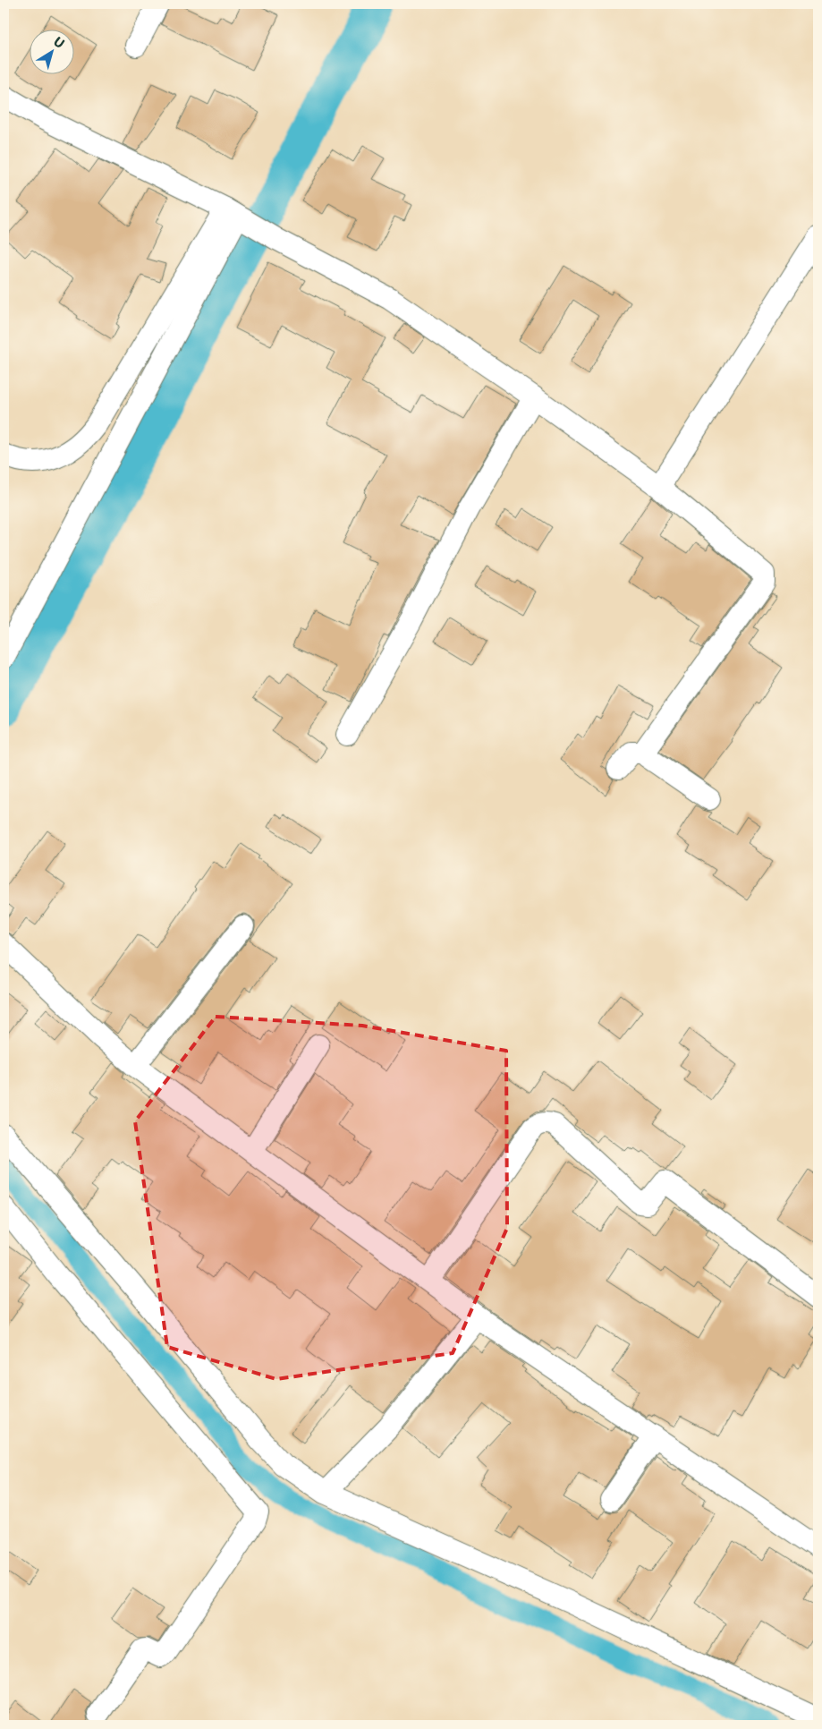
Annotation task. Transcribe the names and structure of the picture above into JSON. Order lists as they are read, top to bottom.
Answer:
{
  "north": "top right"
}
